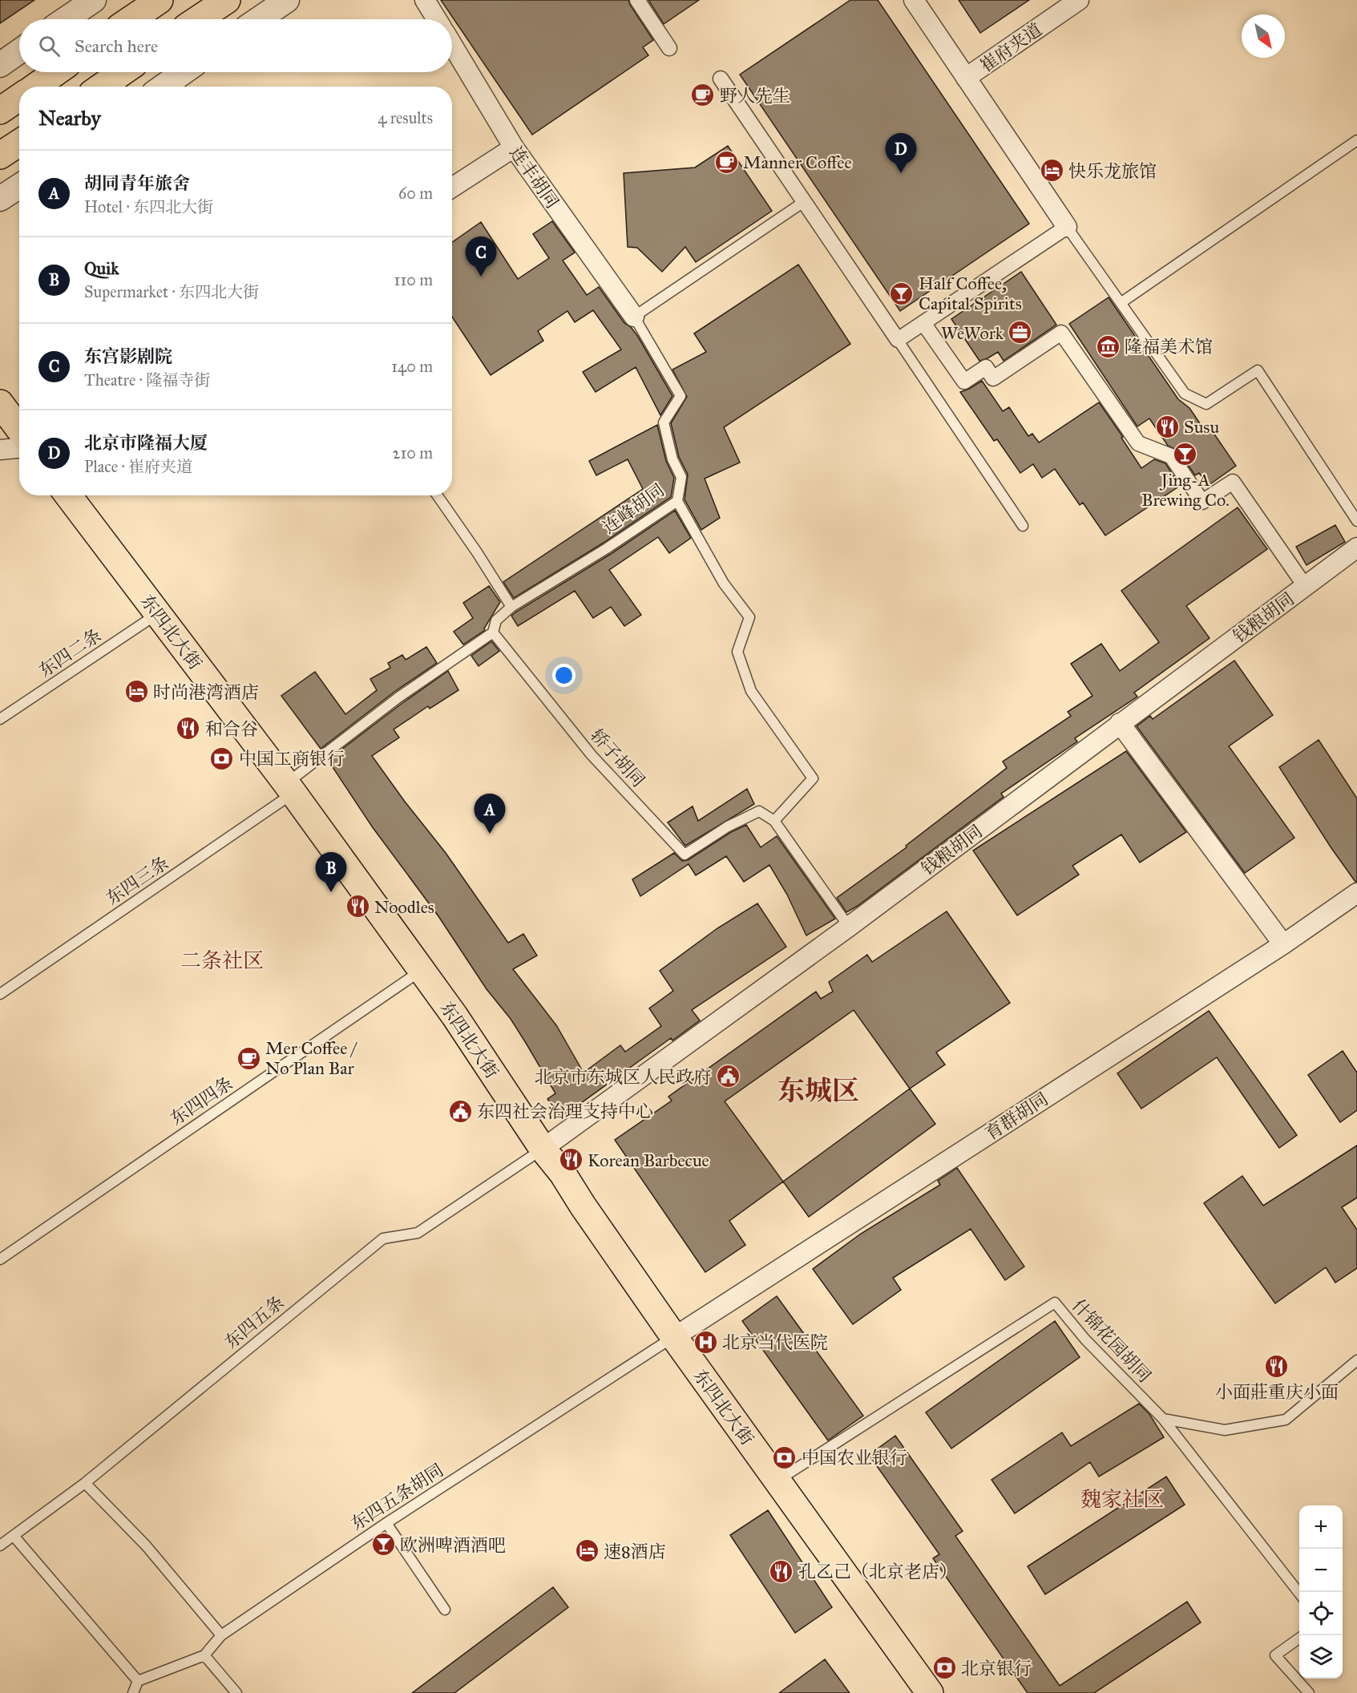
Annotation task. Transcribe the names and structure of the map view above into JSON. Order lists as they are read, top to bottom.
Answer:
{
  "streets": {
    "main road": ["东四北大街"],
    "street": [
      "崔府夹道",
      "连丰胡同",
      "钱粮胡同",
      "育群胡同"
    ],
    "lane": [
      "连峰胡同",
      "东四二条",
      "轿子胡同",
      "东四三条",
      "东四四条",
      "东四五条",
      "什锦花园胡同",
      "东四五条胡同"
    ]
  },
  "crossings": [
    ["连丰胡同", "连峰胡同"],
    ["钱粮胡同", "东四北大街"],
    ["钱粮胡同", "东四五条"],
    ["东四北大街", "东四二条"],
    ["东四北大街", "东四三条"],
    ["东四北大街", "东四四条"],
    ["东四北大街", "育群胡同"],
    ["东四北大街", "东四五条"],
    ["东四北大街", "什锦花园胡同"],
    ["东四北大街", "东四五条胡同"],
    ["轿子胡同", "东四三条"],
    ["育群胡同", "东四五条胡同"]
  ],
  "districts": ["二条社区", "东城区", "魏家社区"],
  "places": {
    "cafe": ["野人先生", "Manner Coffee", "Mer Coffee / No Plan Bar"],
    "hotel": ["快乐龙旅馆", "时尚港湾酒店", "速8酒店"],
    "bar": ["Half Coffee, Capital Spirits", "Jing-A Brewing Co.", "欧洲啤酒酒吧"],
    "office": ["WeWork"],
    "museum": ["隆福美术馆"],
    "restaurant": [
      "Susu",
      "和合谷",
      "Noodles",
      "Korean Barbecue",
      "小面莊重庆小面",
      "孔乙己（北京老店）"
    ],
    "bank": ["中国工商银行", "中国农业银行", "北京银行"],
    "public building": ["北京市东城区人民政府", "东四社会治理支持中心"],
    "hospital": ["北京当代医院"]
  },
  "north": "bottom right",
  "page": {
    "search": "Search here",
    "heading": ["Nearby", "4 results"],
    "pins": [
      "D",
      "C",
      "A",
      "B"
    ],
    "list": [
      {
        "mark": "A",
        "name": "胡同青年旅舍",
        "note": "Hotel · 东四北大街",
        "value": "60 m"
      },
      {
        "mark": "B",
        "name": "Quik",
        "note": "Supermarket · 东四北大街",
        "value": "110 m"
      },
      {
        "mark": "C",
        "name": "东宫影剧院",
        "note": "Theatre · 隆福寺街",
        "value": "140 m"
      },
      {
        "mark": "D",
        "name": "北京市隆福大厦",
        "note": "Place · 崔府夹道",
        "value": "210 m"
      }
    ],
    "map_buttons": ["+", "−"]
  }
}
